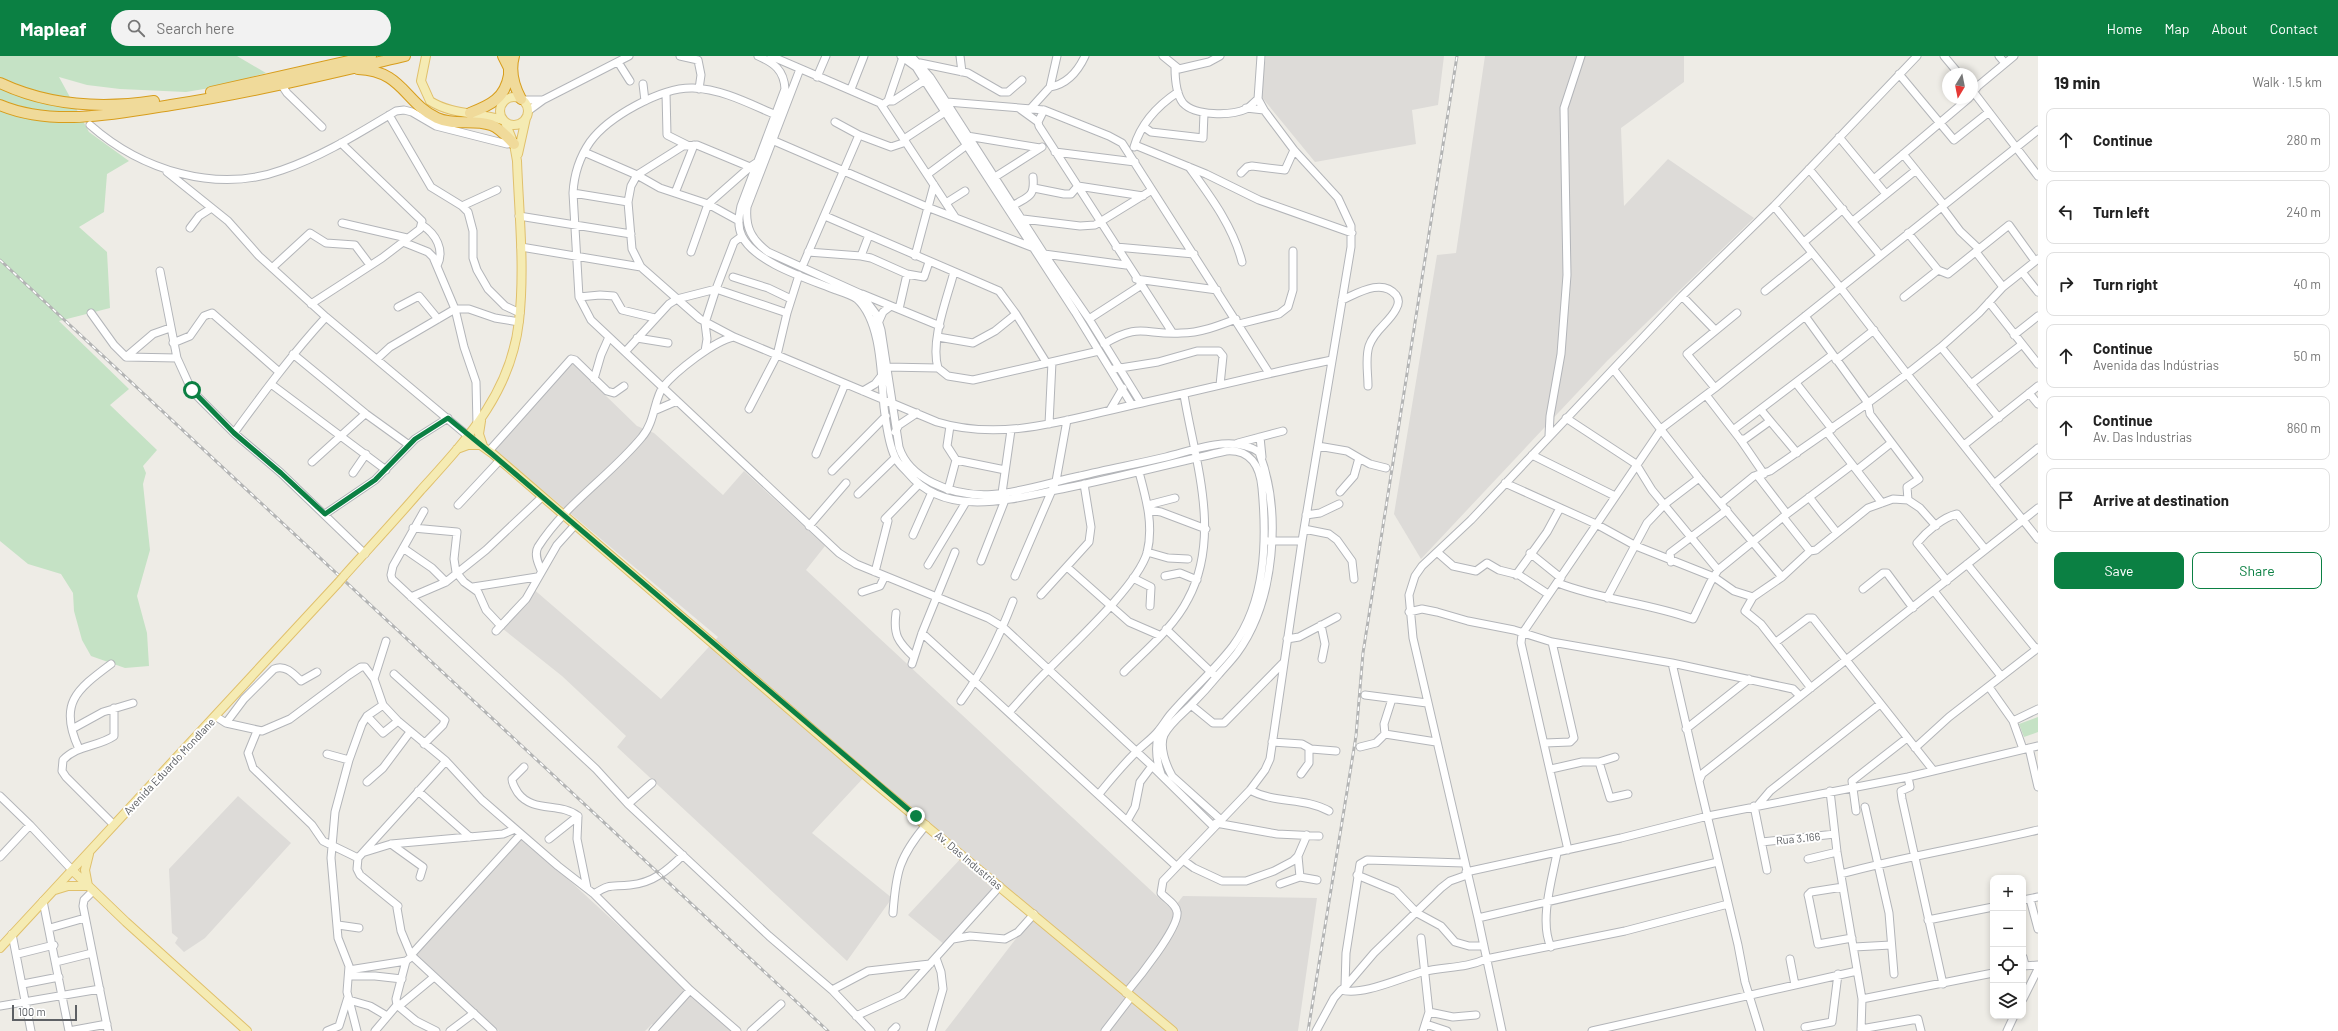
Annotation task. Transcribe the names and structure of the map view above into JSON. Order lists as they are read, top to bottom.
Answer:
{
  "streets": {
    "main road": ["Avenida Eduardo Mondlane", "Av. Das Industrias"],
    "street": ["Rua 3.166"]
  },
  "crossings": [
    ["Avenida Eduardo Mondlane", "Av. Das Industrias"]
  ],
  "scale_bar": "100 m",
  "north": "bottom",
  "page": {
    "header": "Mapleaf",
    "search": "Search here",
    "nav": [
      "Home",
      "Map",
      "About",
      "Contact"
    ],
    "heading": ["19 min", "Walk · 1.5 km"],
    "list": [
      ["Continue", "280 m"],
      ["Turn left", "240 m"],
      ["Turn right", "40 m"],
      ["Continue", "Avenida das Indústrias", "50 m"],
      ["Continue", "Av. Das Industrias", "860 m"],
      "Arrive at destination"
    ],
    "buttons": ["Save", "Share"],
    "map_buttons": ["+", "−"],
    "scale": "100 m"
  }
}
